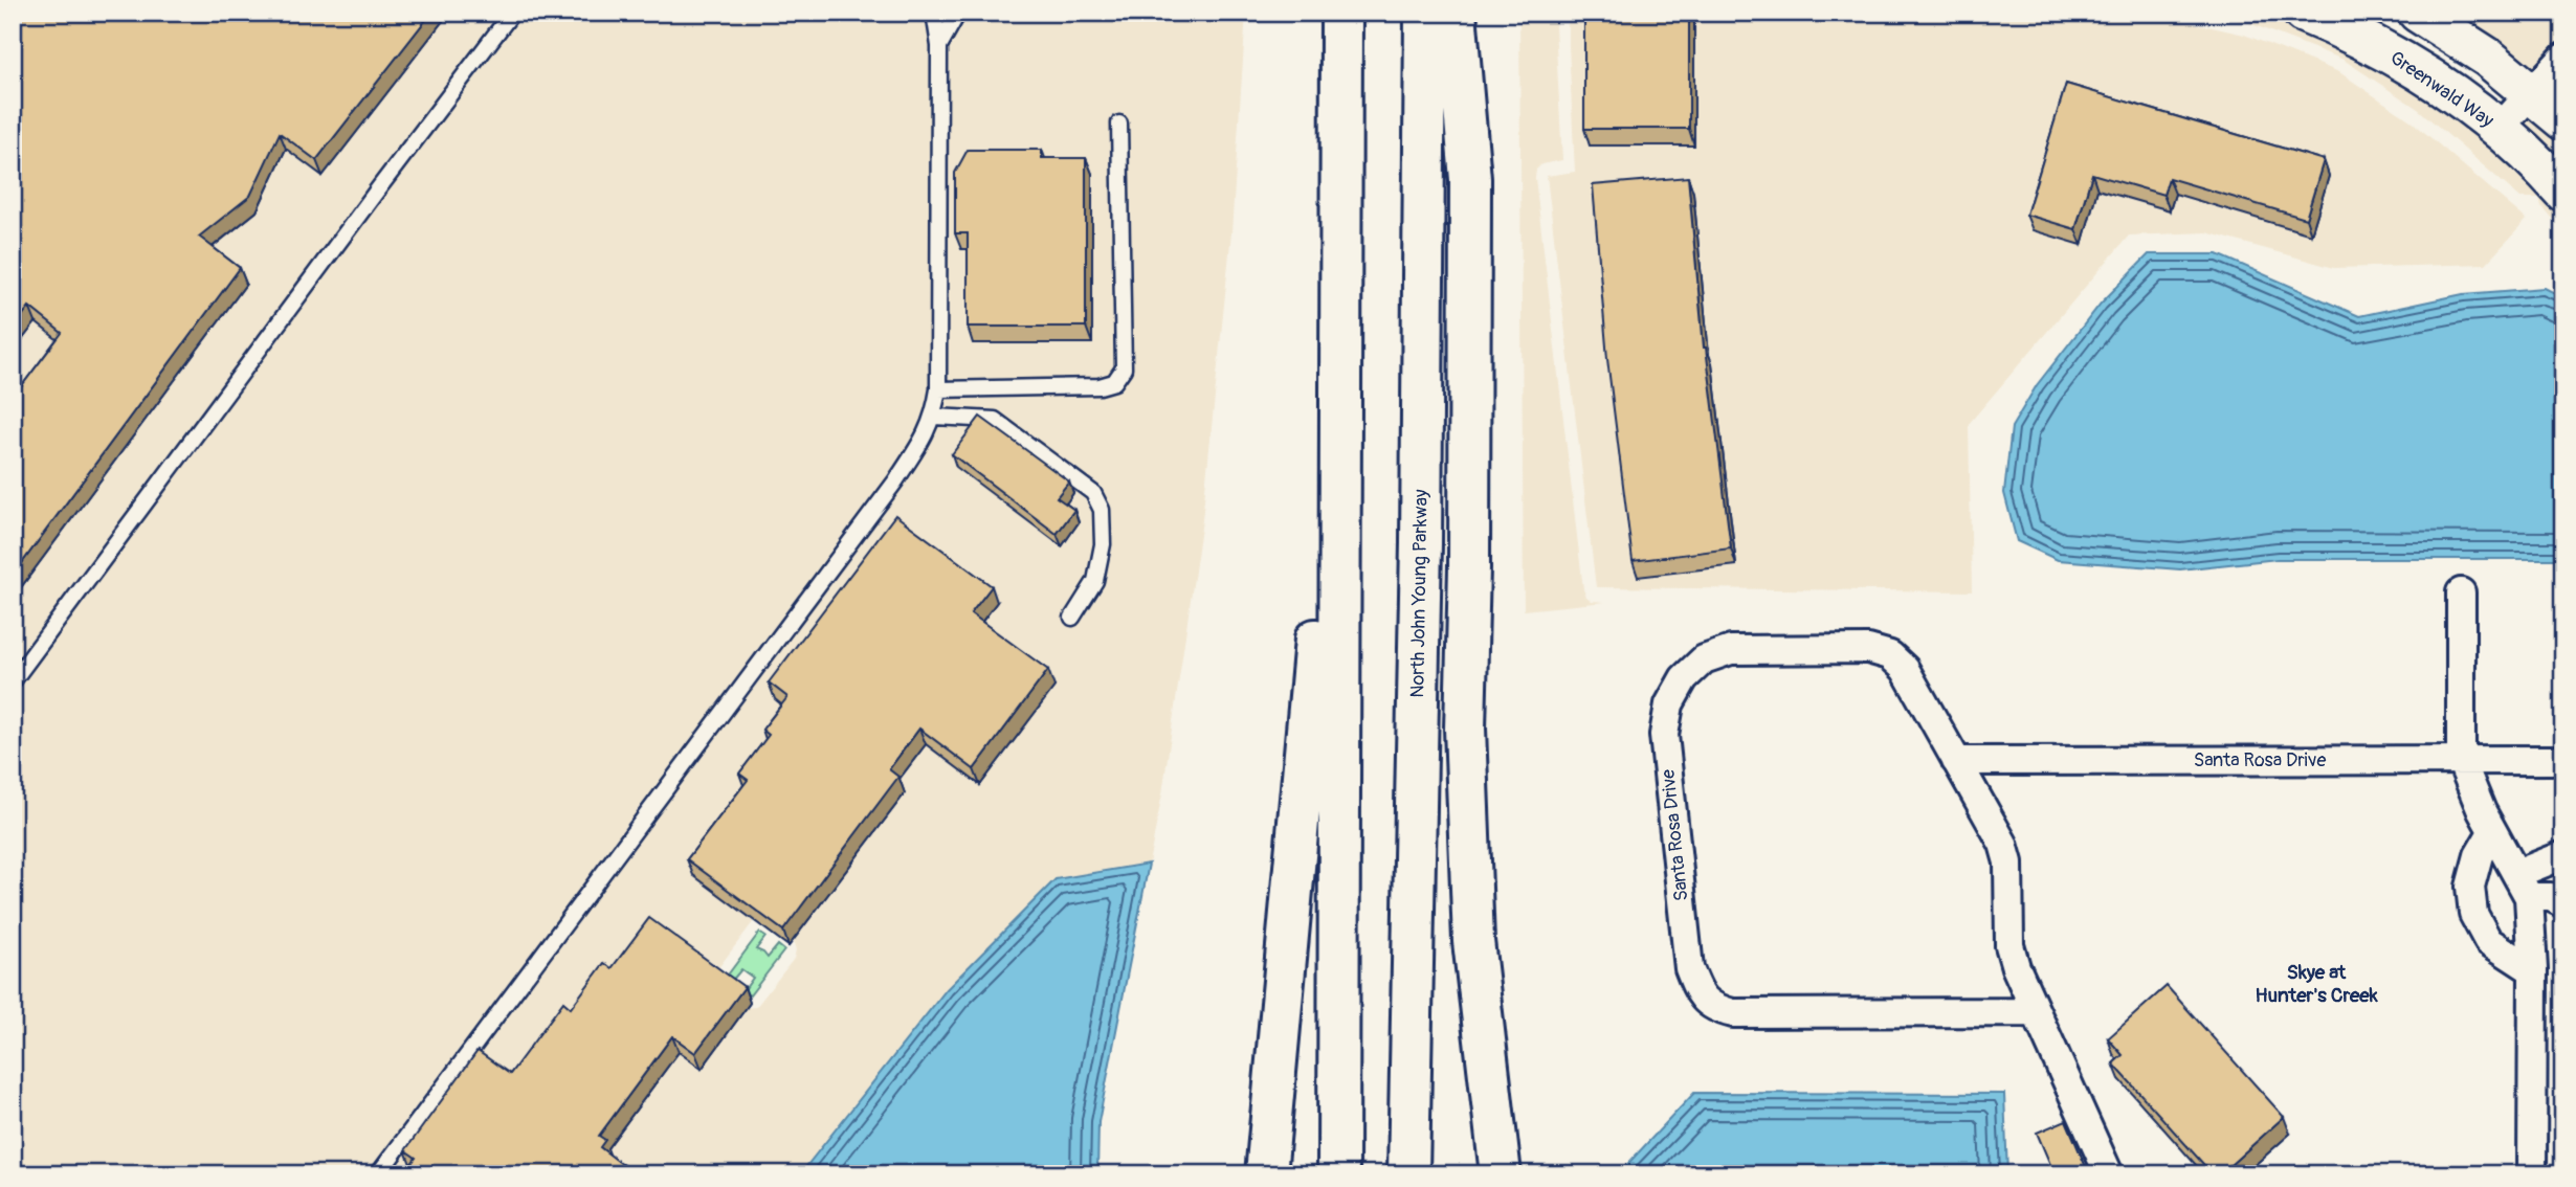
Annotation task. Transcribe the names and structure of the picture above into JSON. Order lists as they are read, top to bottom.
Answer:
{
  "streets": {
    "highway": ["North John Young Parkway"],
    "street": ["Greenwald Way", "Santa Rosa Drive"]
  },
  "districts": ["Skye at Hunter's Creek"]
}
